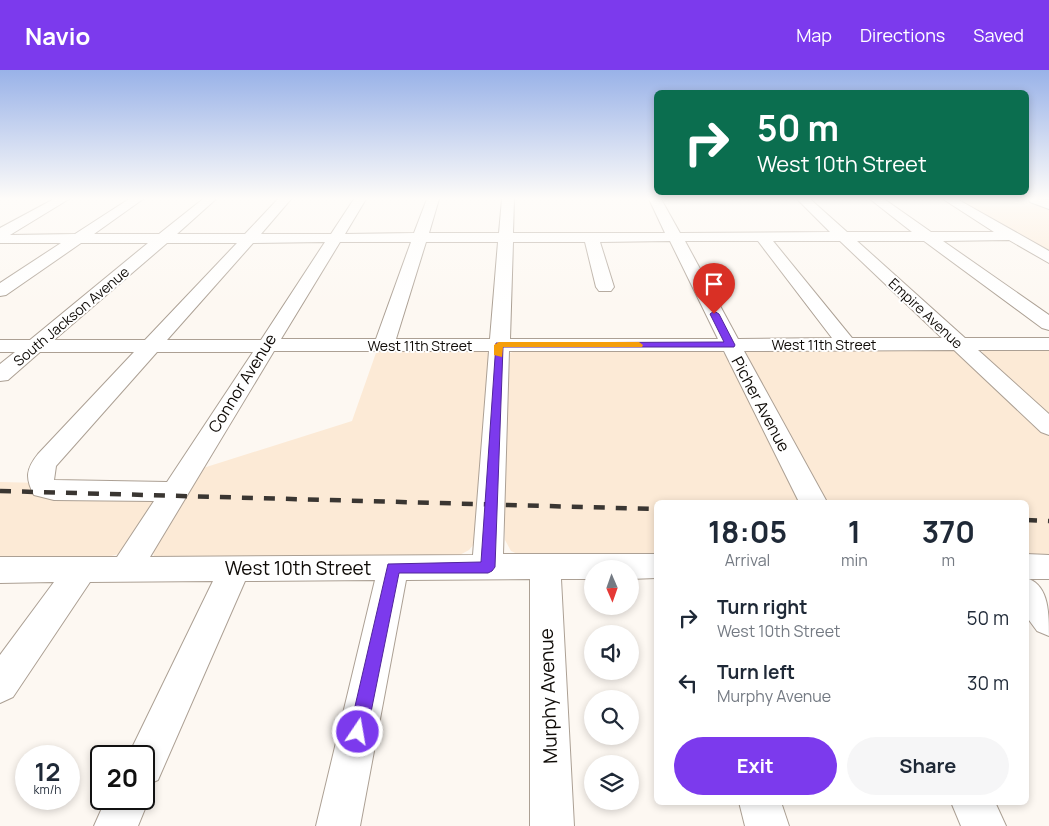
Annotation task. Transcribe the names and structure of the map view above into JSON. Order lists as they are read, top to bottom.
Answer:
{
  "streets": {
    "street": [
      "Empire Avenue",
      "South Jackson Avenue",
      "West 11th Street",
      "Connor Avenue",
      "Picher Avenue",
      "West 10th Street",
      "Murphy Avenue"
    ]
  },
  "crossings": [
    ["Empire Avenue", "West 11th Street"],
    ["South Jackson Avenue", "West 11th Street"],
    ["West 11th Street", "Connor Avenue"],
    ["West 11th Street", "Picher Avenue"],
    ["Connor Avenue", "West 10th Street"],
    ["West 10th Street", "Murphy Avenue"]
  ],
  "north": "bottom",
  "page": {
    "header": "Navio",
    "nav": ["Map", "Directions", "Saved"],
    "turn": ["50 m", "West 10th Street"],
    "eta": [
      "18:05",
      "Arrival",
      "1",
      "min",
      "370",
      "m"
    ],
    "list": [
      {
        "name": "Turn right",
        "note": "West 10th Street",
        "value": "50 m"
      },
      {
        "name": "Turn left",
        "note": "Murphy Avenue",
        "value": "30 m"
      }
    ],
    "buttons": ["Exit", "Share"],
    "speed": "12 km/h",
    "limit": "20"
  }
}
